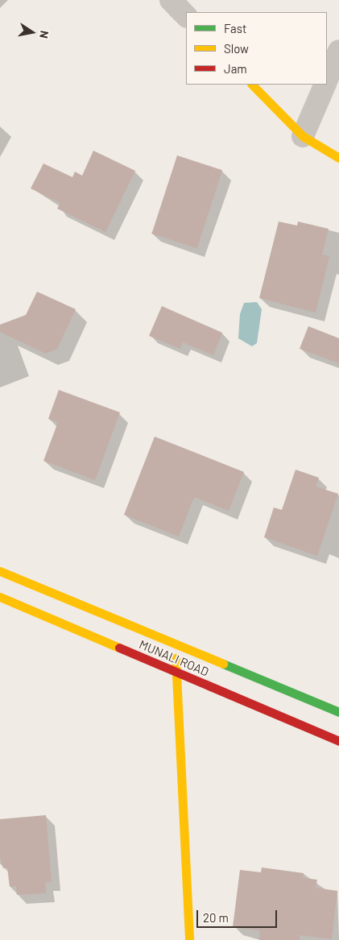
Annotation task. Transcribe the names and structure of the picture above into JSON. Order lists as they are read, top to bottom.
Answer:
{
  "streets": {
    "main road": ["MUNALI ROAD"]
  },
  "legend": ["Fast", "Slow", "Jam"],
  "scale_bar": "20 m",
  "north": "right"
}
